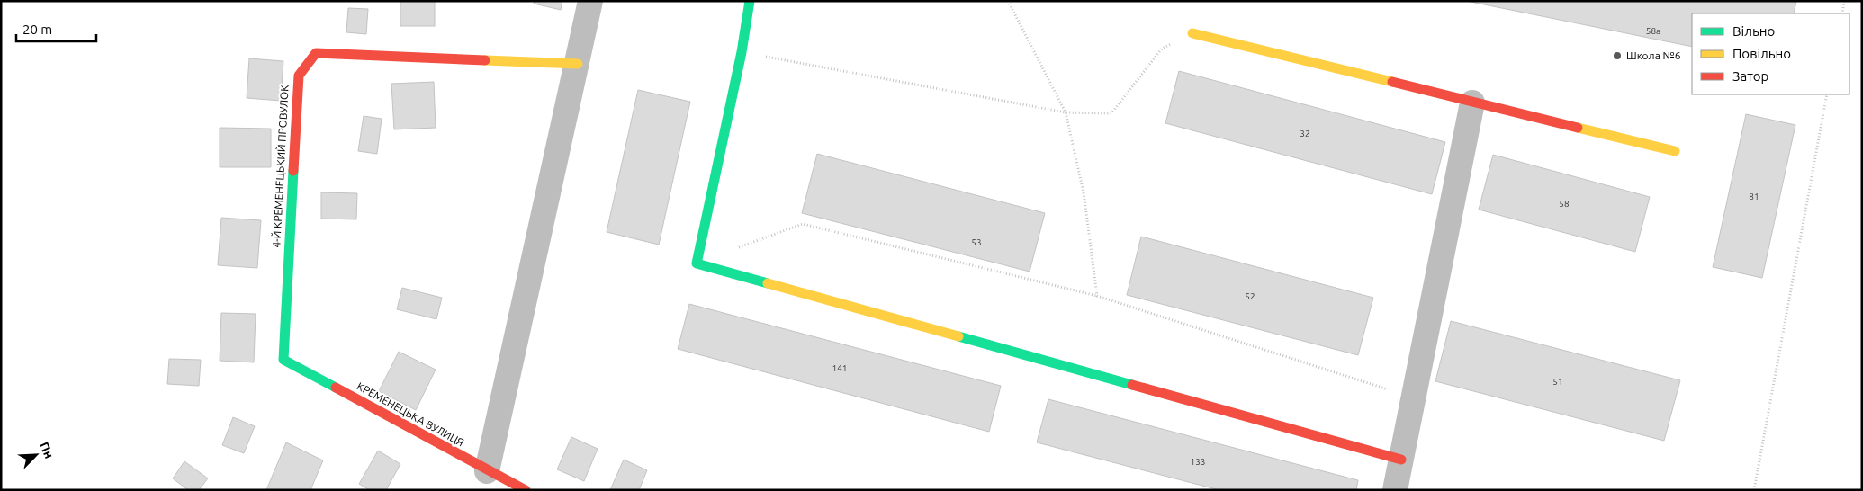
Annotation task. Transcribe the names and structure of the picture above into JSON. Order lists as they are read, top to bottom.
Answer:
{
  "streets": {
    "street": ["4-Й КРЕМЕНЕЦЬКИЙ ПРОВУЛОК", "КРЕМЕНЕЦЬКА ВУЛИЦЯ"]
  },
  "crossings": [
    ["4-Й КРЕМЕНЕЦЬКИЙ ПРОВУЛОК", "КРЕМЕНЕЦЬКА ВУЛИЦЯ"]
  ],
  "places": ["Школа №6"],
  "house_numbers": [
    "58а",
    "32",
    "81",
    "58",
    "53",
    "52",
    "141",
    "51",
    "133"
  ],
  "legend": ["Вільно", "Повільно", "Затор"],
  "scale_bar": "20 m",
  "north": "top right"
}
